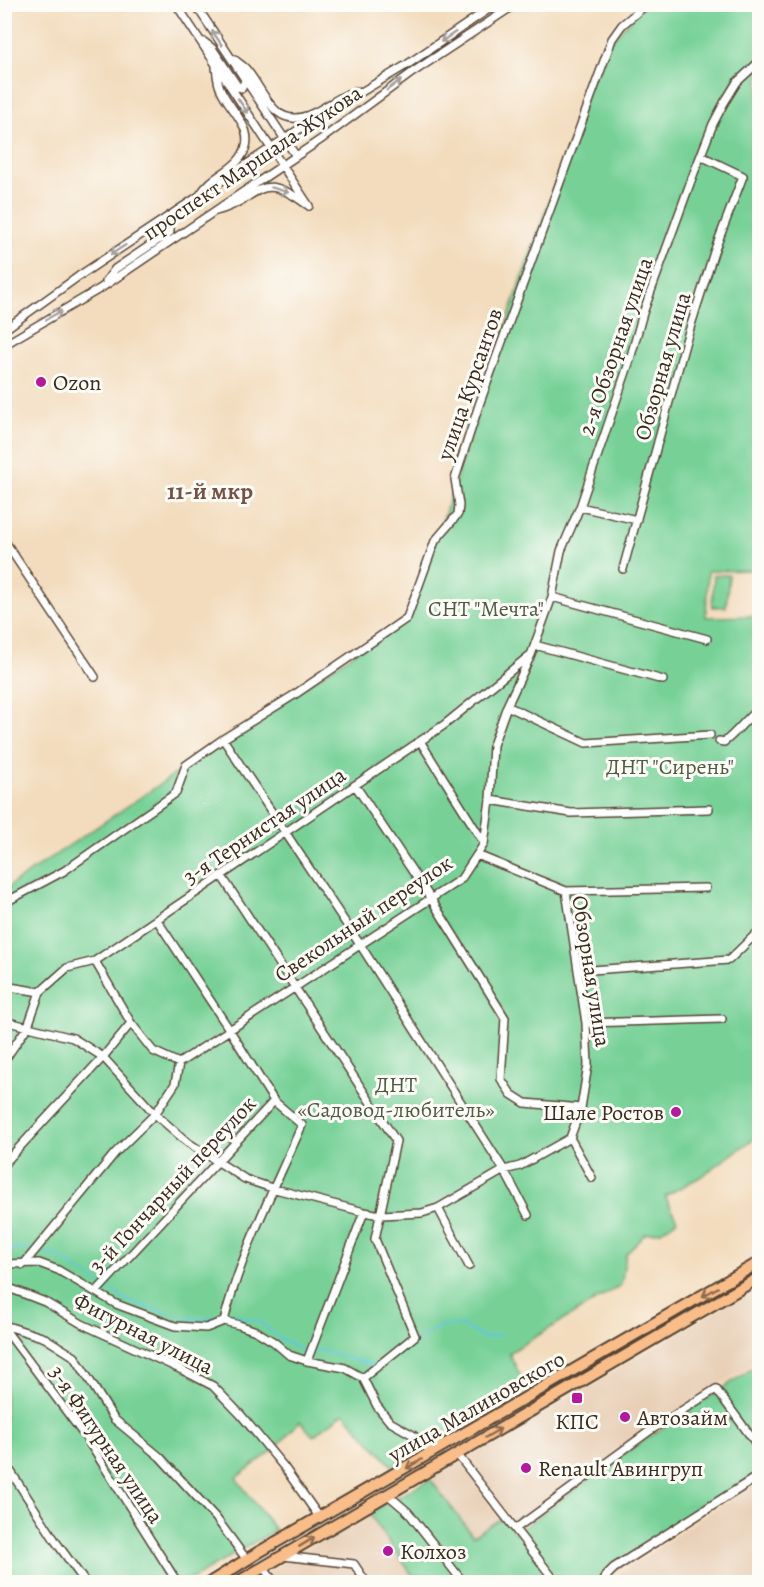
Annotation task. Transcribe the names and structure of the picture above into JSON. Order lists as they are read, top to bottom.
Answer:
{
  "streets": {
    "highway": ["улица Малиновского"],
    "street": [
      "проспект Маршала Жукова",
      "2-я Обзорная улица",
      "Обзорная улица",
      "улица Курсантов",
      "3-я Тернистая улица",
      "Свекольный переулок",
      "3-й Гончарный переулок",
      "Фигурная улица",
      "3-я Фигурная улица"
    ]
  },
  "crossings": [
    ["2-я Обзорная улица", "Обзорная улица"],
    ["2-я Обзорная улица", "3-я Тернистая улица"],
    ["2-я Обзорная улица", "Свекольный переулок"],
    ["Обзорная улица", "Свекольный переулок"],
    ["3-я Тернистая улица", "Свекольный переулок"],
    ["Фигурная улица", "улица Малиновского"]
  ],
  "districts": ["11-й мкр"],
  "parks": ["СНТ \"Мечта\"", "ДНТ \"Сирень\"", "ДНТ «Садовод-любитель»"],
  "places": {
    "other": [
      "Ozon",
      "Шале Ростов",
      "Автозайм",
      "Renault Авингруп",
      "Колхоз"
    ],
    "transit": ["КПС"]
  }
}
